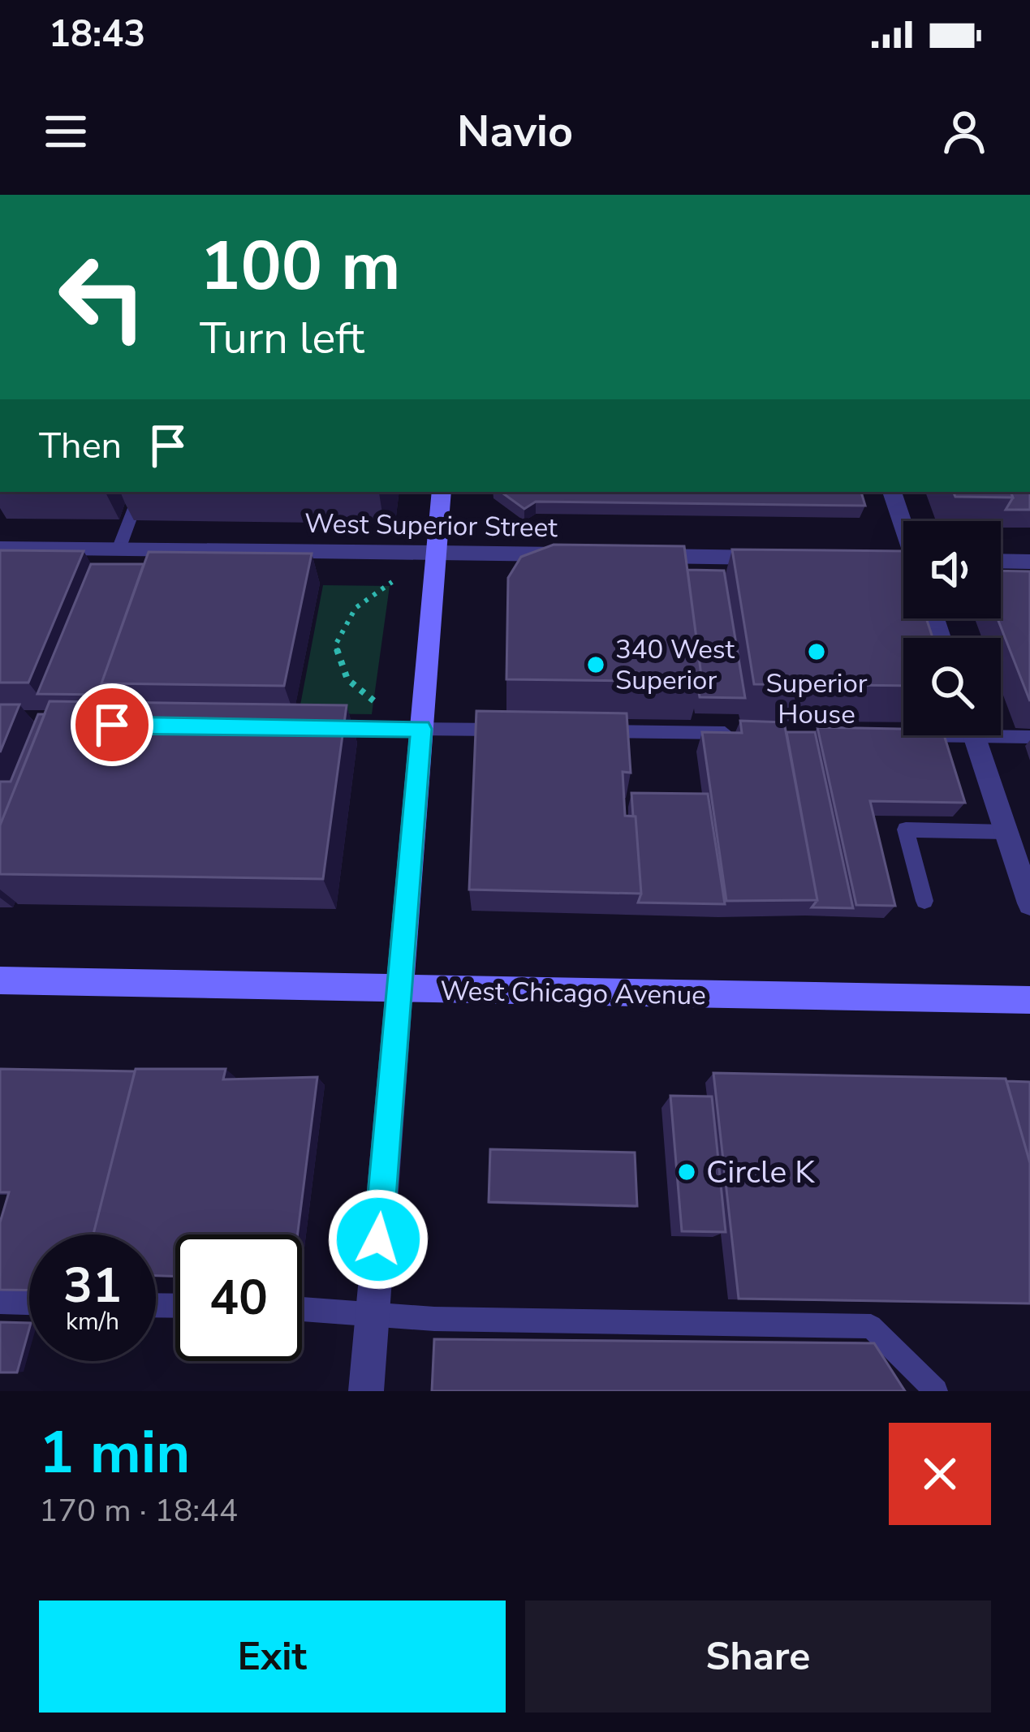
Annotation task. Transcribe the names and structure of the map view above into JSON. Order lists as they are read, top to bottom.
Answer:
{
  "streets": {
    "main road": ["West Chicago Avenue"],
    "street": ["West Superior Street"]
  },
  "places": ["Superior House", "340 West Superior", "Circle K"],
  "page": {
    "status": "18:43",
    "header": "Navio",
    "turn": ["100 m", "Turn left"],
    "then": "Then",
    "speed": "31 km/h",
    "limit": "40",
    "heading": ["1 min", "170 m · 18:44"],
    "buttons": ["Exit", "Share"]
  }
}
